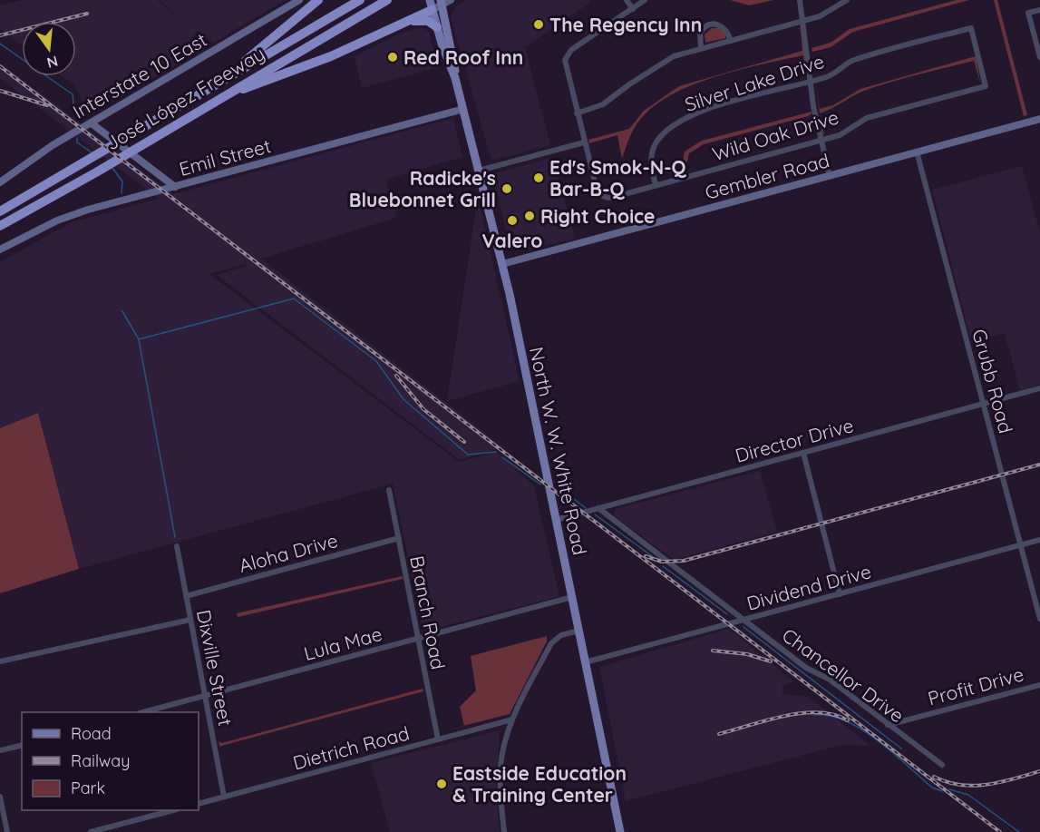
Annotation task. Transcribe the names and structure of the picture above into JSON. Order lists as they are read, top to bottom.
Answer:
{
  "streets": {
    "highway": ["José López Freeway"],
    "main road": [
      "Interstate 10 East",
      "Emil Street",
      "Gembler Road",
      "North W. W. White Road"
    ],
    "street": [
      "Silver Lake Drive",
      "Wild Oak Drive",
      "Grubb Road",
      "Director Drive",
      "Aloha Drive",
      "Dividend Drive",
      "Branch Road",
      "Lula Mae",
      "Dixville Street",
      "Chancellor Drive",
      "Profit Drive",
      "Dietrich Road"
    ]
  },
  "crossings": [
    ["Silver Lake Drive", "Wild Oak Drive"],
    ["Emil Street", "North W. W. White Road"],
    ["Gembler Road", "Grubb Road"],
    ["Gembler Road", "North W. W. White Road"],
    ["Grubb Road", "Director Drive"],
    ["Grubb Road", "Dividend Drive"],
    ["Director Drive", "North W. W. White Road"],
    ["Director Drive", "Chancellor Drive"],
    ["North W. W. White Road", "Dividend Drive"],
    ["North W. W. White Road", "Lula Mae"],
    ["Aloha Drive", "Branch Road"],
    ["Aloha Drive", "Dixville Street"],
    ["Dividend Drive", "Chancellor Drive"],
    ["Branch Road", "Lula Mae"],
    ["Branch Road", "Dietrich Road"],
    ["Lula Mae", "Dixville Street"],
    ["Dixville Street", "Dietrich Road"],
    ["Chancellor Drive", "Profit Drive"]
  ],
  "places": [
    "The Regency Inn",
    "Red Roof Inn",
    "Ed's Smok-N-Q Bar-B-Q",
    "Radicke's Bluebonnet Grill",
    "Right Choice",
    "Valero",
    "Eastside Education & Training Center"
  ],
  "legend": ["Road", "Railway", "Park"],
  "north": "bottom"
}
